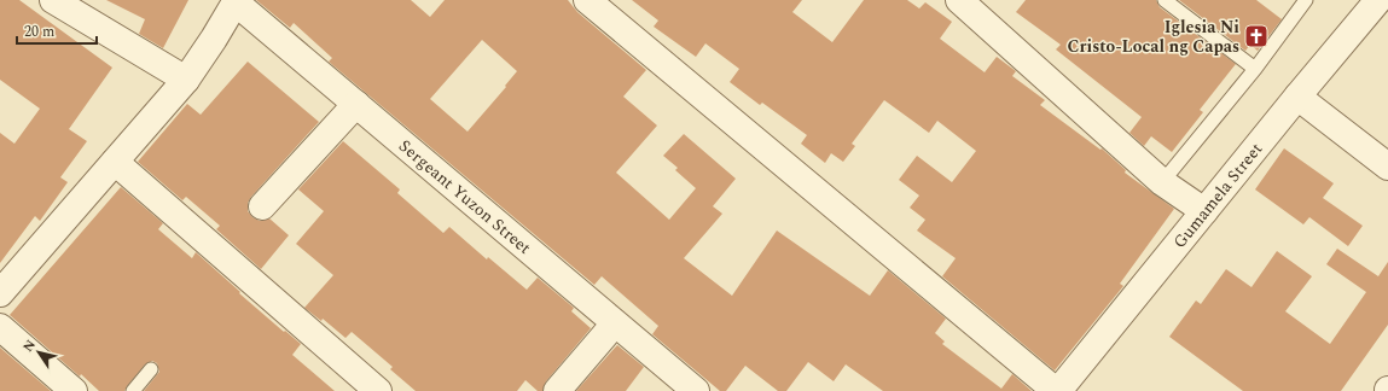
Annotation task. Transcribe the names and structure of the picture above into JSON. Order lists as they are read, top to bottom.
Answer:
{
  "streets": {
    "street": ["Gumamela Street", "Sergeant Yuzon Street"]
  },
  "places": {
    "church": ["Iglesia Ni Cristo-Local ng Capas"]
  },
  "scale_bar": "20 m",
  "north": "top left"
}
